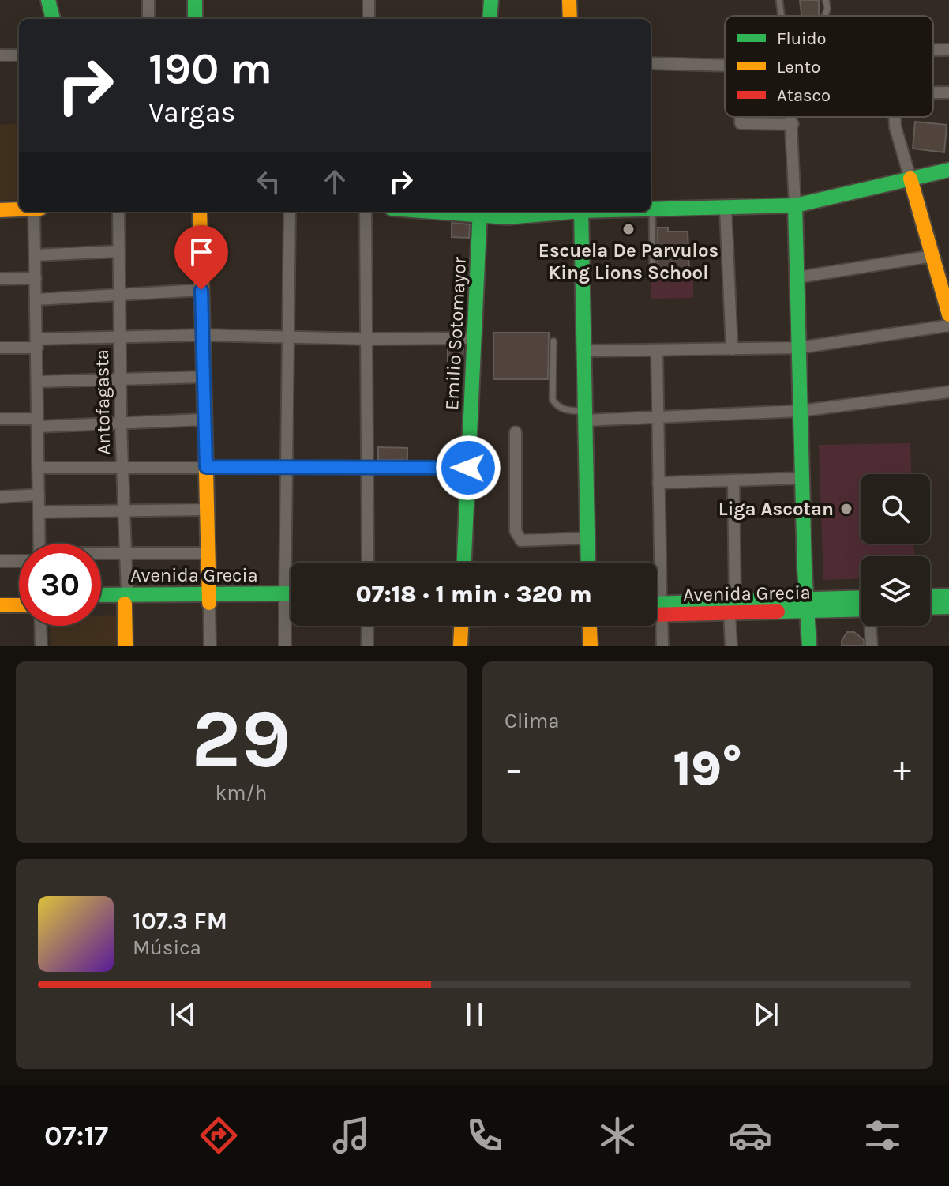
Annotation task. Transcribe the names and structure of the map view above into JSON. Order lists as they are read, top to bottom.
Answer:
{
  "streets": {
    "street": ["Emilio Sotomayor", "Antofagasta", "Avenida Grecia"]
  },
  "crossings": [
    ["Antofagasta", "Avenida Grecia"]
  ],
  "places": ["Escuela De Parvulos King Lions School", "Liga Ascotan"],
  "legend": ["Fluido", "Lento", "Atasco"],
  "page": {
    "turn": ["190 m", "Vargas"],
    "limit": "30",
    "trip": "07:18 · 1 min · 320 m",
    "tile": [
      ["29", "km/h"],
      "Clima"
    ],
    "heat": ["−", "19°", "+"],
    "song": ["107.3 FM", "Música"],
    "tabs": "07:17"
  }
}
